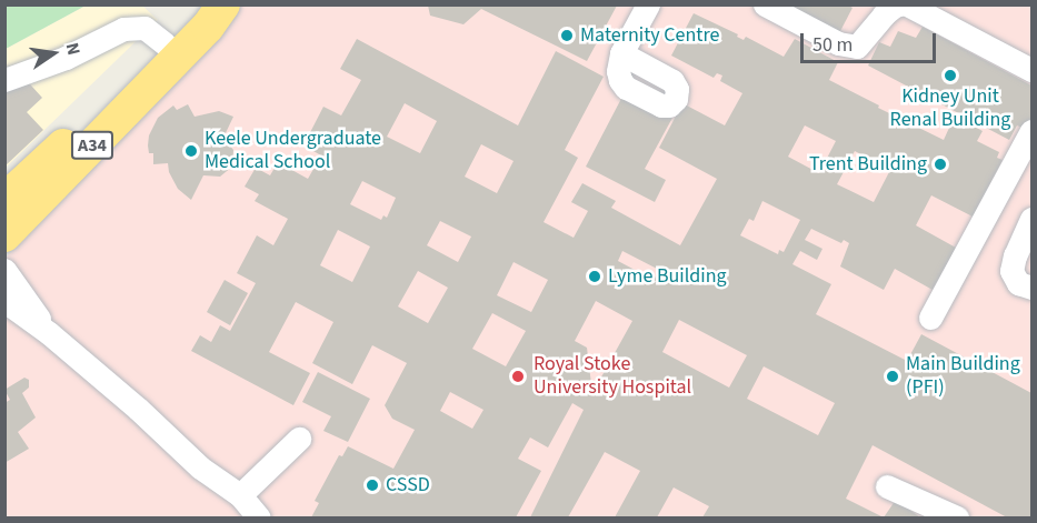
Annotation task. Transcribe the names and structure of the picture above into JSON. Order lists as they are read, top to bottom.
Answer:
{
  "streets": {
    "highway": ["A34"]
  },
  "places": [
    "Maternity Centre",
    "Kidney Unit Renal Building",
    "Keele Undergraduate Medical School",
    "Trent Building",
    "Lyme Building",
    "Royal Stoke University Hospital",
    "Main Building (PFI)",
    "CSSD"
  ],
  "scale_bar": "50 m",
  "north": "right"
}
